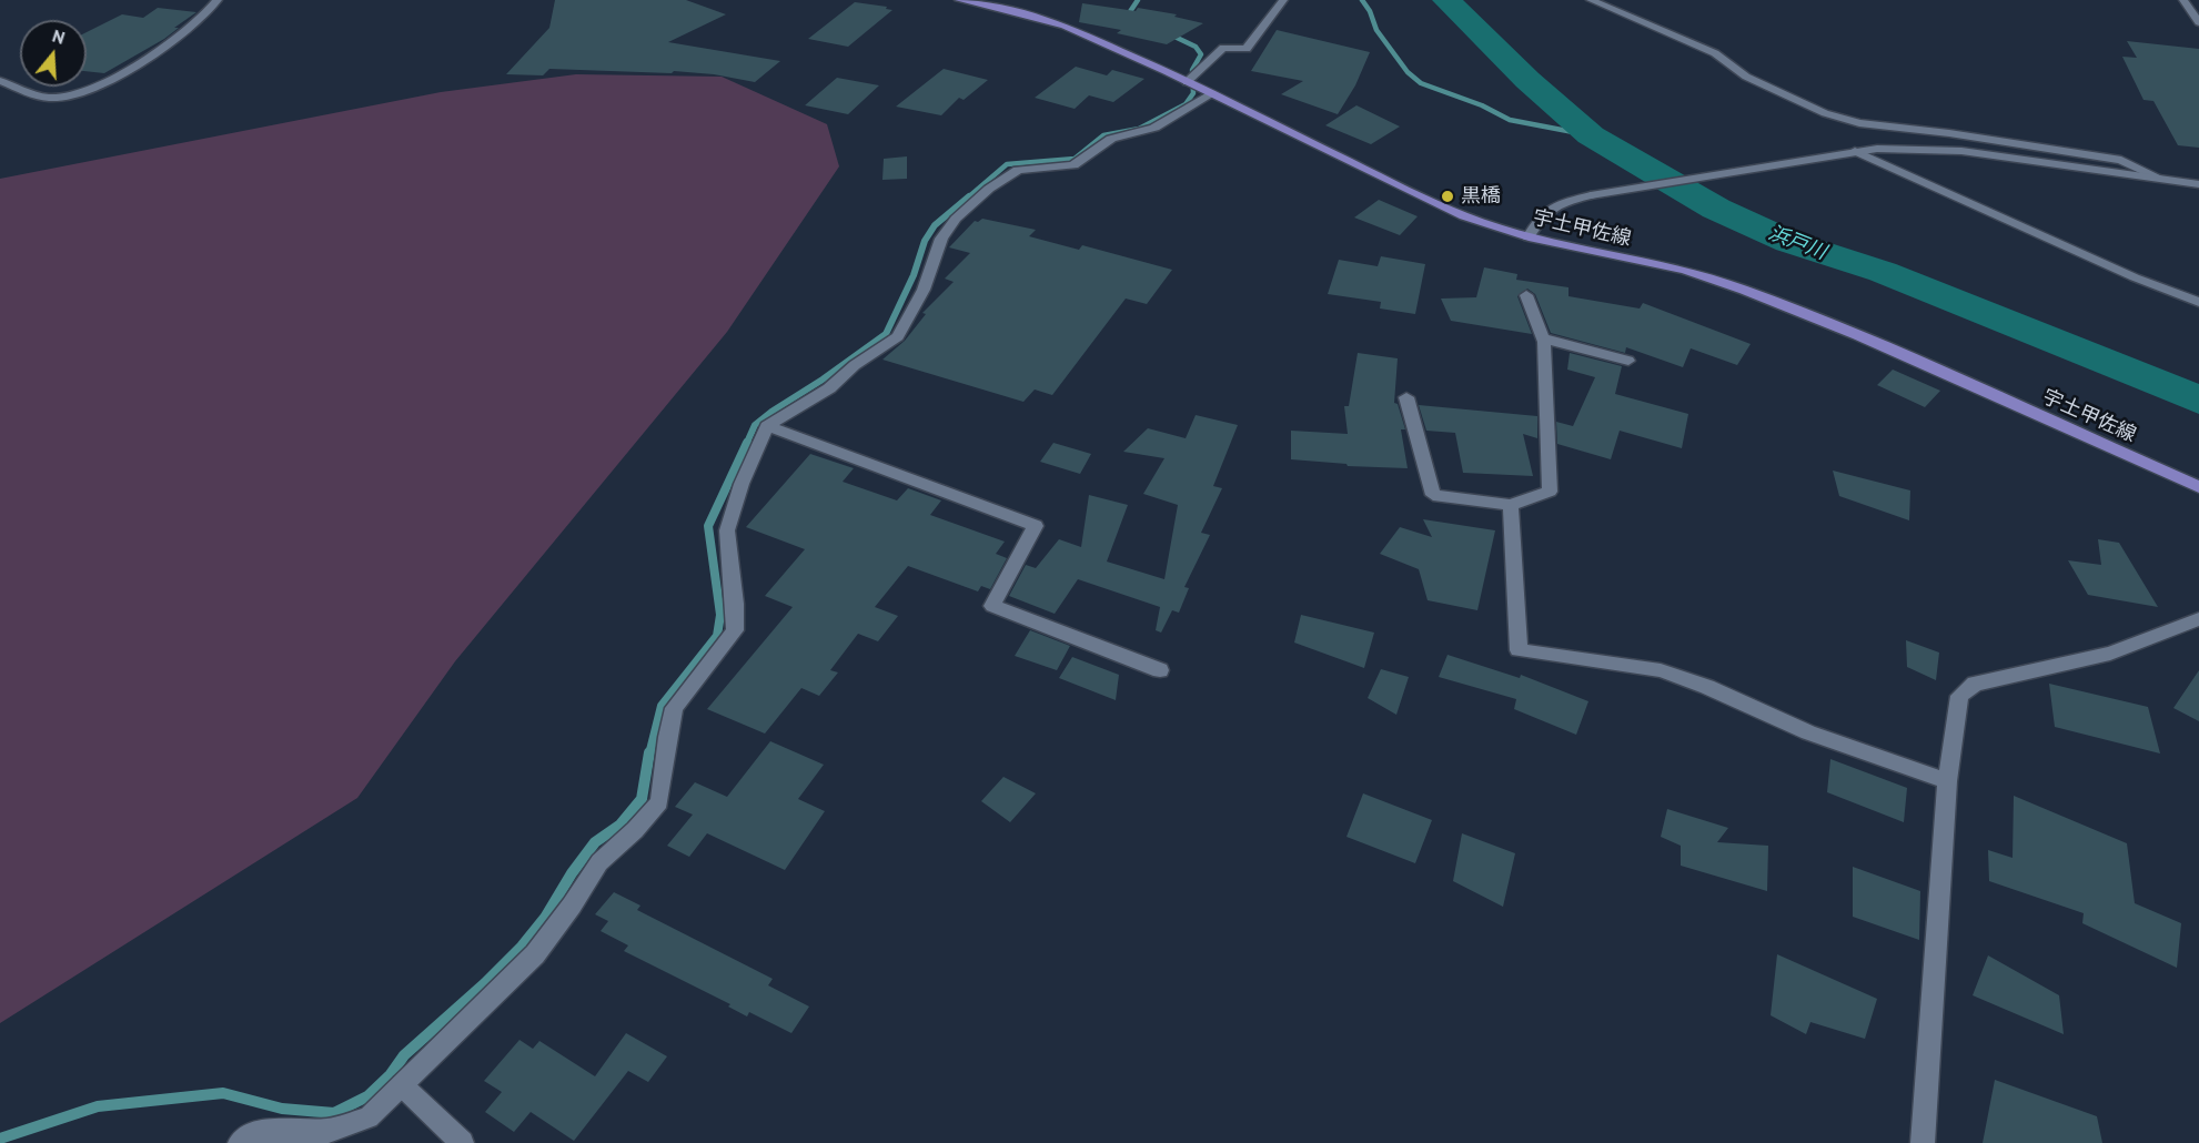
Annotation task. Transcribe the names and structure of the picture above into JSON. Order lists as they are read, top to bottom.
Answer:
{
  "streets": {
    "main road": ["宇土甲佐線"]
  },
  "water": ["浜戸川"],
  "places": ["黒橋"],
  "north": "top"
}
